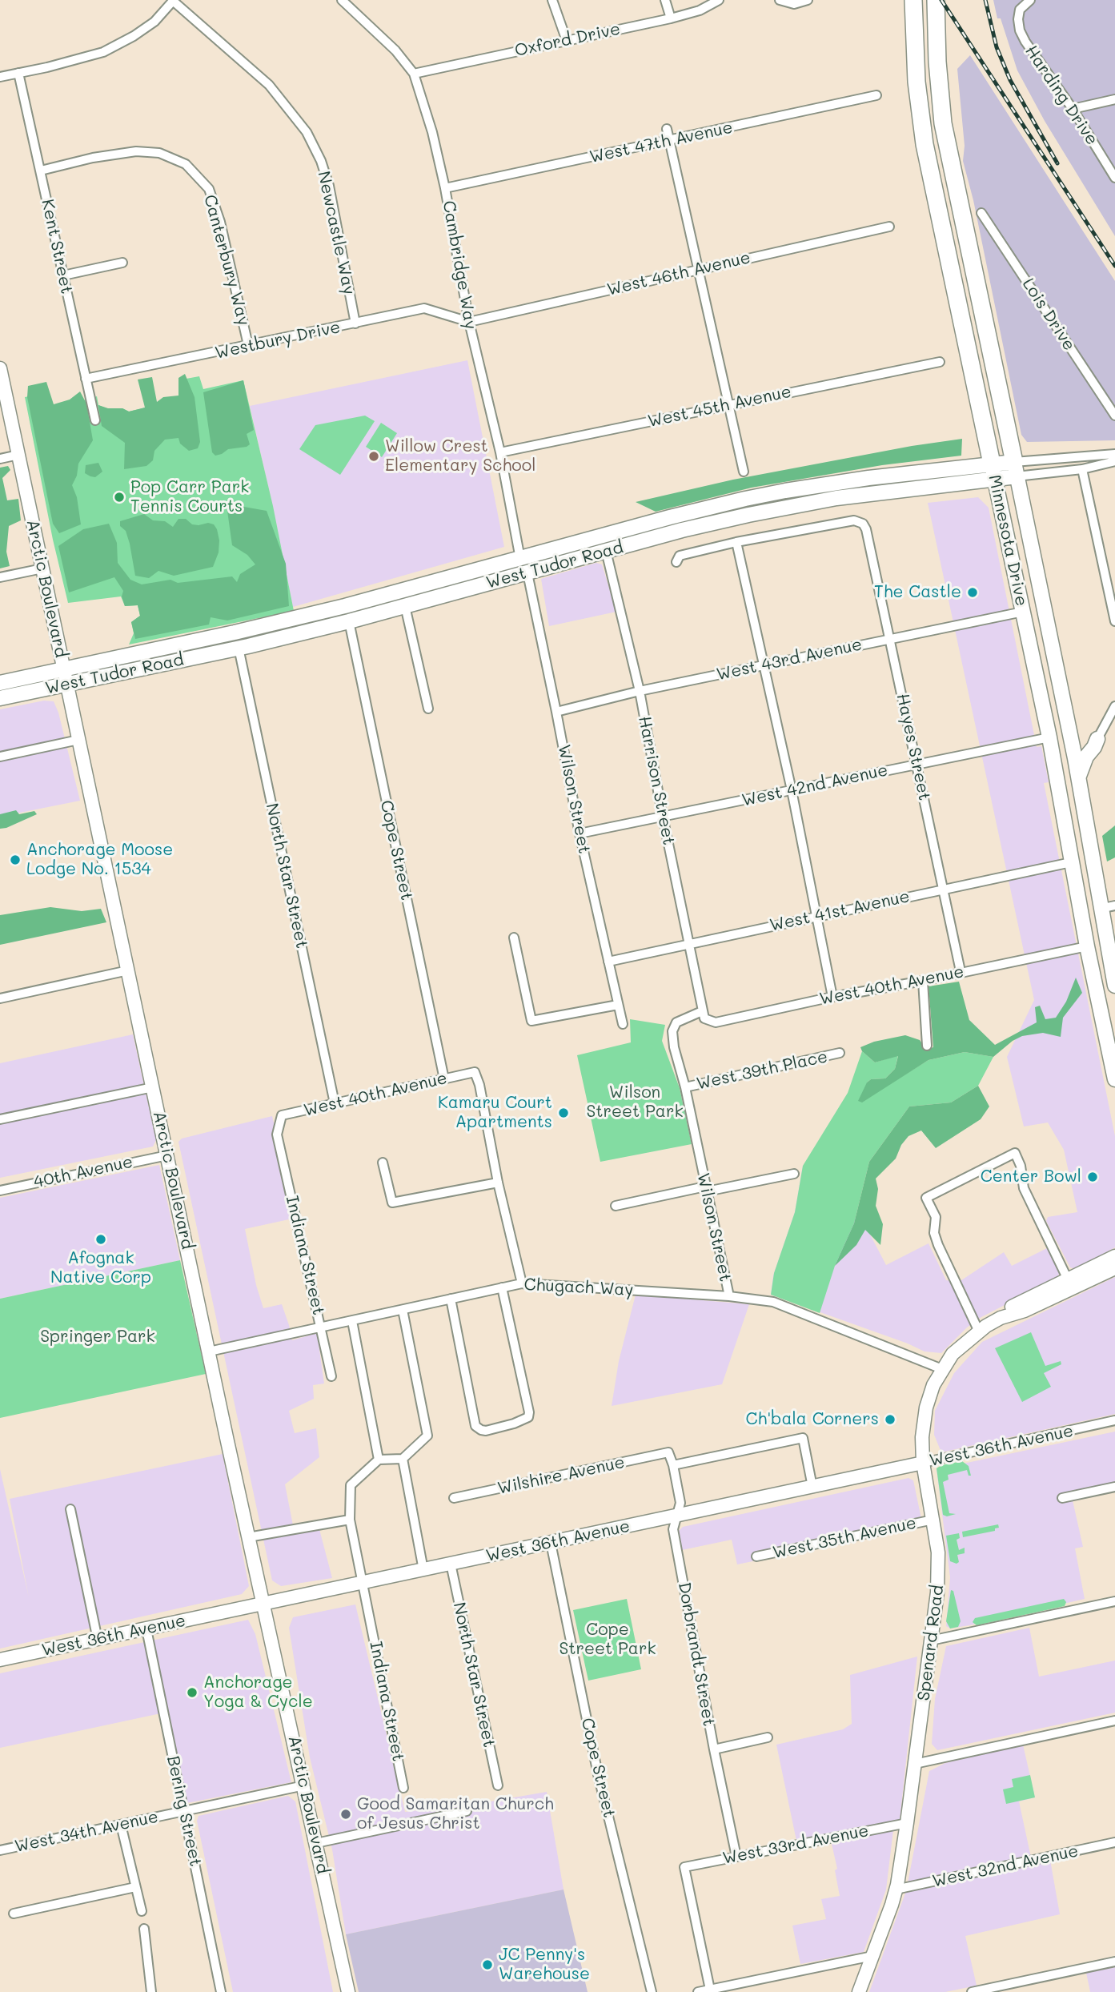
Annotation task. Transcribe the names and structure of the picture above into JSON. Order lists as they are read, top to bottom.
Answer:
{
  "streets": {
    "highway": ["Minnesota Drive"],
    "main road": [
      "West Tudor Road",
      "Arctic Boulevard",
      "West 36th Avenue",
      "Spenard Road"
    ],
    "street": [
      "Oxford Drive",
      "Harding Drive",
      "West 47th Avenue",
      "Newcastle Way",
      "Kent Street",
      "Canterbury Way",
      "Cambridge Way",
      "West 46th Avenue",
      "Lois Drive",
      "Westbury Drive",
      "West 45th Avenue",
      "West 43rd Avenue",
      "Hayes Street",
      "Harrison Street",
      "West 42nd Avenue",
      "Wilson Street",
      "Cope Street",
      "North Star Street",
      "West 41st Avenue",
      "West 40th Avenue",
      "West 39th Place",
      "40th Avenue",
      "Indiana Street",
      "Chugach Way",
      "Wilshire Avenue",
      "West 35th Avenue",
      "Dorbrandt Street",
      "Bering Street",
      "West 34th Avenue",
      "West 33rd Avenue",
      "West 32nd Avenue"
    ]
  },
  "crossings": [
    ["Oxford Drive", "Cambridge Way"],
    ["West 47th Avenue", "Cambridge Way"],
    ["Newcastle Way", "Westbury Drive"],
    ["Kent Street", "Canterbury Way"],
    ["Kent Street", "Westbury Drive"],
    ["Canterbury Way", "Westbury Drive"],
    ["Cambridge Way", "West 46th Avenue"],
    ["Cambridge Way", "Westbury Drive"],
    ["Cambridge Way", "West 45th Avenue"],
    ["Cambridge Way", "West Tudor Road"],
    ["West 46th Avenue", "Westbury Drive"],
    ["Minnesota Drive", "West Tudor Road"],
    ["Minnesota Drive", "West 43rd Avenue"],
    ["Minnesota Drive", "West 42nd Avenue"],
    ["Minnesota Drive", "West 41st Avenue"],
    ["Minnesota Drive", "West 40th Avenue"],
    ["West Tudor Road", "Arctic Boulevard"],
    ["West Tudor Road", "Harrison Street"],
    ["West Tudor Road", "Wilson Street"],
    ["West Tudor Road", "Cope Street"],
    ["West Tudor Road", "North Star Street"],
    ["Arctic Boulevard", "40th Avenue"],
    ["Arctic Boulevard", "Chugach Way"],
    ["Arctic Boulevard", "West 36th Avenue"],
    ["Arctic Boulevard", "West 34th Avenue"],
    ["West 43rd Avenue", "Hayes Street"],
    ["West 43rd Avenue", "Harrison Street"],
    ["West 43rd Avenue", "Wilson Street"],
    ["Hayes Street", "West 42nd Avenue"],
    ["Hayes Street", "West 41st Avenue"],
    ["Hayes Street", "West 40th Avenue"],
    ["Harrison Street", "West 42nd Avenue"],
    ["Harrison Street", "Wilson Street"],
    ["Harrison Street", "West 41st Avenue"],
    ["Harrison Street", "West 40th Avenue"],
    ["West 42nd Avenue", "Wilson Street"],
    ["Wilson Street", "West 41st Avenue"],
    ["Wilson Street", "West 40th Avenue"],
    ["Wilson Street", "West 39th Place"],
    ["Wilson Street", "Chugach Way"],
    ["Cope Street", "West 40th Avenue"],
    ["Cope Street", "West 36th Avenue"],
    ["North Star Street", "West 40th Avenue"],
    ["North Star Street", "West 36th Avenue"],
    ["West 40th Avenue", "Indiana Street"],
    ["Indiana Street", "Chugach Way"],
    ["Indiana Street", "West 36th Avenue"],
    ["Chugach Way", "Spenard Road"],
    ["West 36th Avenue", "Spenard Road"],
    ["West 36th Avenue", "Dorbrandt Street"],
    ["West 36th Avenue", "Bering Street"],
    ["Wilshire Avenue", "Dorbrandt Street"],
    ["West 35th Avenue", "Spenard Road"],
    ["Spenard Road", "West 33rd Avenue"],
    ["Spenard Road", "West 32nd Avenue"],
    ["Dorbrandt Street", "West 33rd Avenue"],
    ["Bering Street", "West 34th Avenue"]
  ],
  "parks": ["Wilson Street Park", "Springer Park", "Cope Street Park"],
  "places": [
    "Willow Crest Elementary School",
    "Pop Carr Park Tennis Courts",
    "The Castle",
    "Anchorage Moose Lodge No. 1534",
    "Kamaru Court Apartments",
    "Center Bowl",
    "Afognak Native Corp",
    "Ch'bala Corners",
    "Anchorage Yoga & Cycle",
    "Good Samaritan Church of Jesus Christ",
    "JC Penny's Warehouse"
  ]
}
